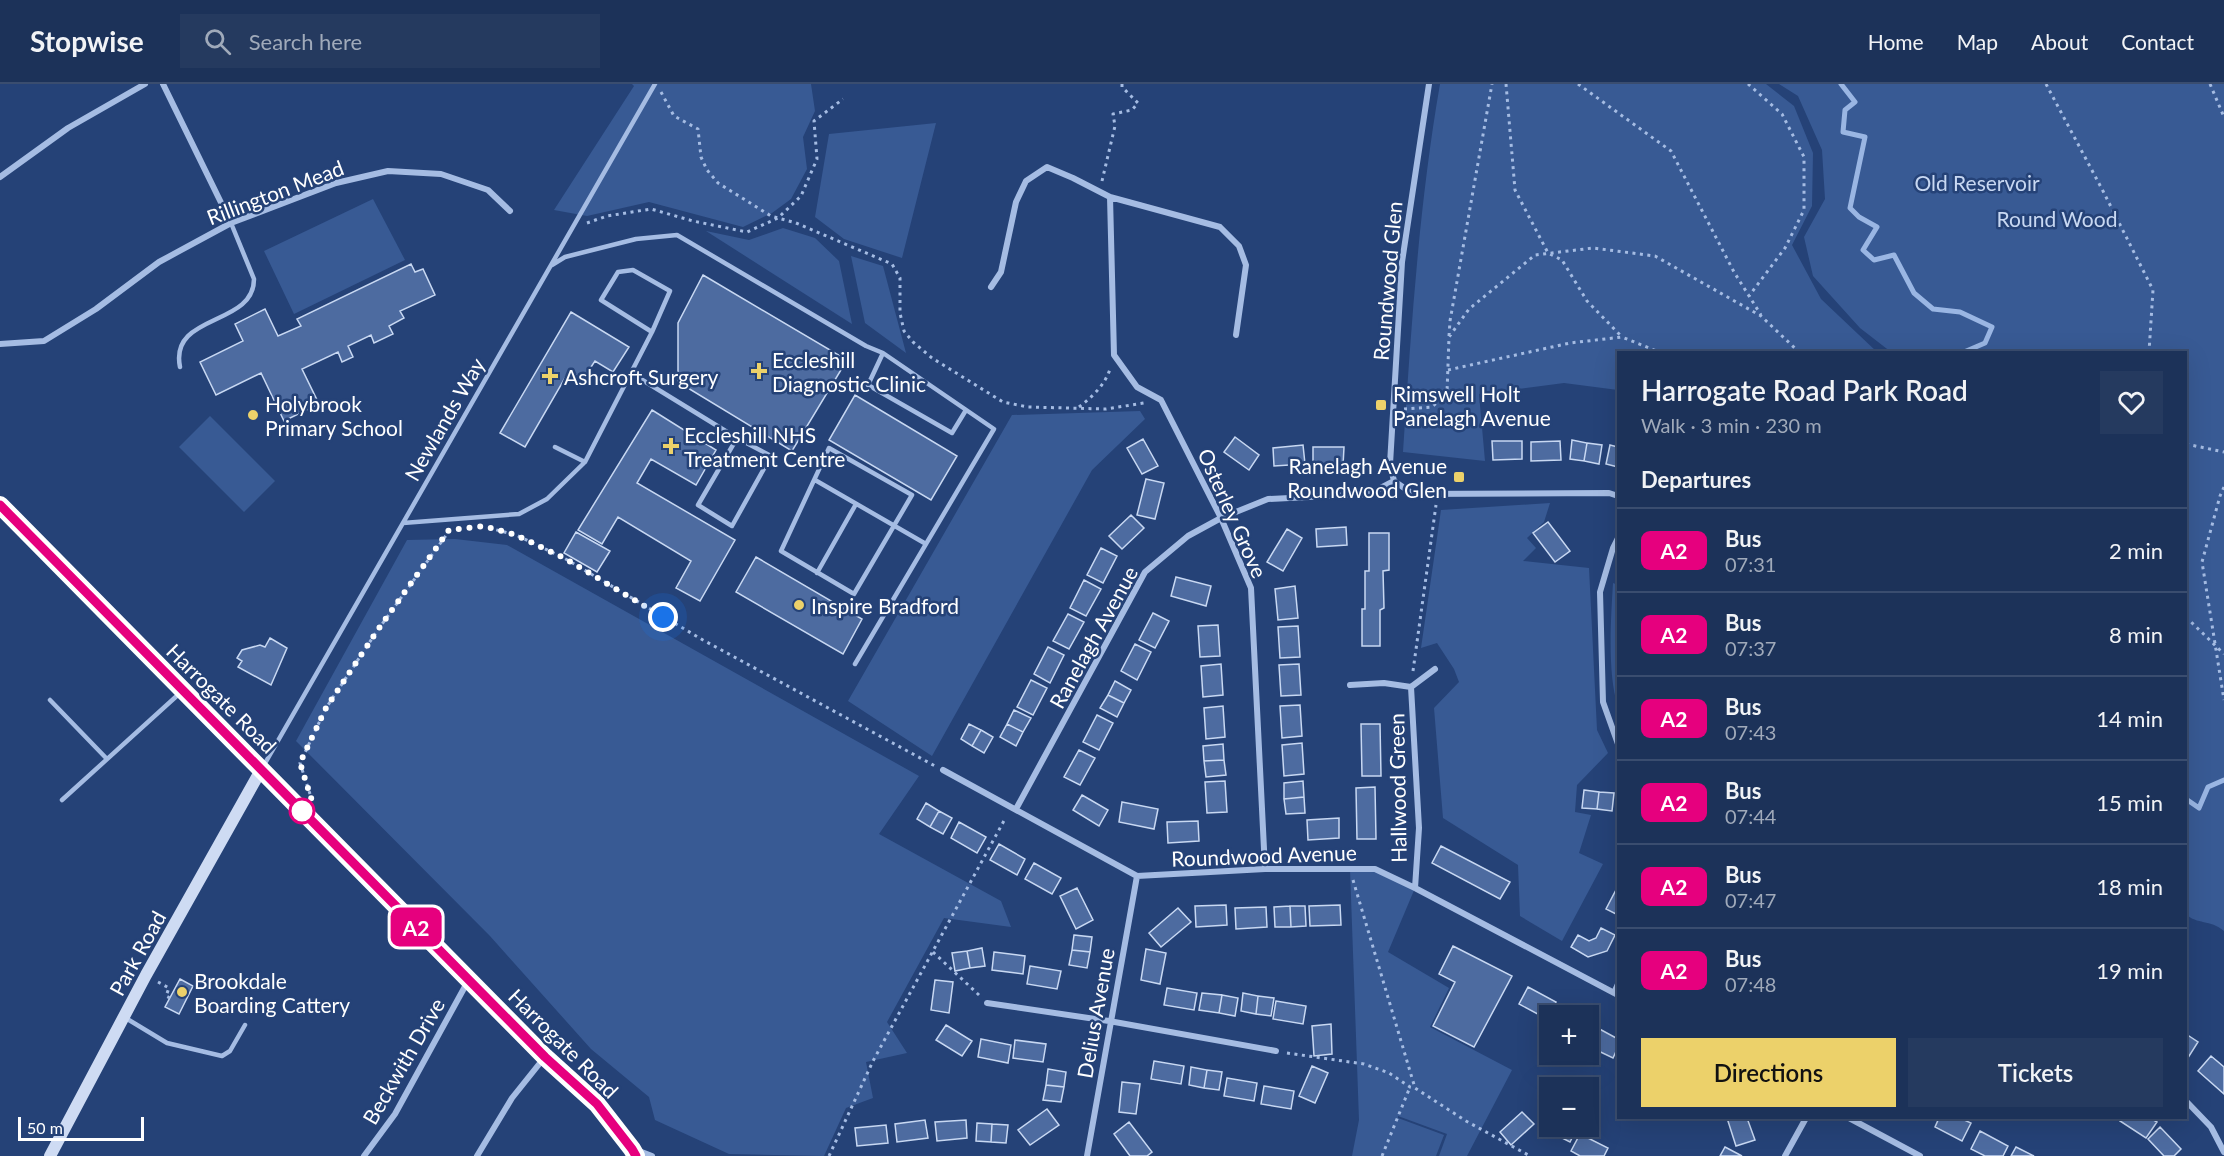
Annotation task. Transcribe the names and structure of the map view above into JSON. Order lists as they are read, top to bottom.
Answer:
{
  "streets": {
    "highway": ["Harrogate Road"],
    "street": [
      "Rillington Mead",
      "Roundwood Glen",
      "Osterley Grove",
      "Ranelagh Avenue",
      "Hallwood Green",
      "Roundwood Avenue",
      "Park Road",
      "Delius Avenue",
      "Beckwith Drive"
    ],
    "lane": ["Newlands Way"]
  },
  "crossings": [
    ["Roundwood Glen", "Ranelagh Avenue"],
    ["Newlands Way", "Harrogate Road"],
    ["Newlands Way", "Park Road"],
    ["Osterley Grove", "Ranelagh Avenue"],
    ["Osterley Grove", "Roundwood Avenue"],
    ["Harrogate Road", "Park Road"],
    ["Harrogate Road", "Beckwith Drive"],
    ["Hallwood Green", "Roundwood Avenue"],
    ["Roundwood Avenue", "Delius Avenue"]
  ],
  "parks": ["Old Reservoir", "Round Wood"],
  "places": {
    "health": ["Eccleshill Diagnostic Clinic", "Ashcroft Surgery", "Eccleshill NHS Treatment Centre"],
    "transit": ["Rimswell Holt Panelagh Avenue", "Ranelagh Avenue Roundwood Glen"],
    "other": ["Holybrook Primary School", "Inspire Bradford", "Brookdale Boarding Cattery"]
  },
  "lines": ["bus line A2"],
  "scale_bar": "50 m",
  "page": {
    "header": "Stopwise",
    "search": "Search here",
    "nav": [
      "Home",
      "Map",
      "About",
      "Contact"
    ],
    "on_map": "A2",
    "heading": [
      ["Harrogate Road Park Road", "Walk · 3 min · 230 m"],
      "Departures"
    ],
    "list": [
      {
        "mark": "A2",
        "name": "Bus",
        "note": "07:31",
        "value": "2 min"
      },
      {
        "mark": "A2",
        "name": "Bus",
        "note": "07:37",
        "value": "8 min"
      },
      {
        "mark": "A2",
        "name": "Bus",
        "note": "07:43",
        "value": "14 min"
      },
      {
        "mark": "A2",
        "name": "Bus",
        "note": "07:44",
        "value": "15 min"
      },
      {
        "mark": "A2",
        "name": "Bus",
        "note": "07:47",
        "value": "18 min"
      },
      {
        "mark": "A2",
        "name": "Bus",
        "note": "07:48",
        "value": "19 min"
      }
    ],
    "map_buttons": ["+", "−"],
    "buttons": ["Directions", "Tickets"],
    "scale": "50 m"
  }
}
